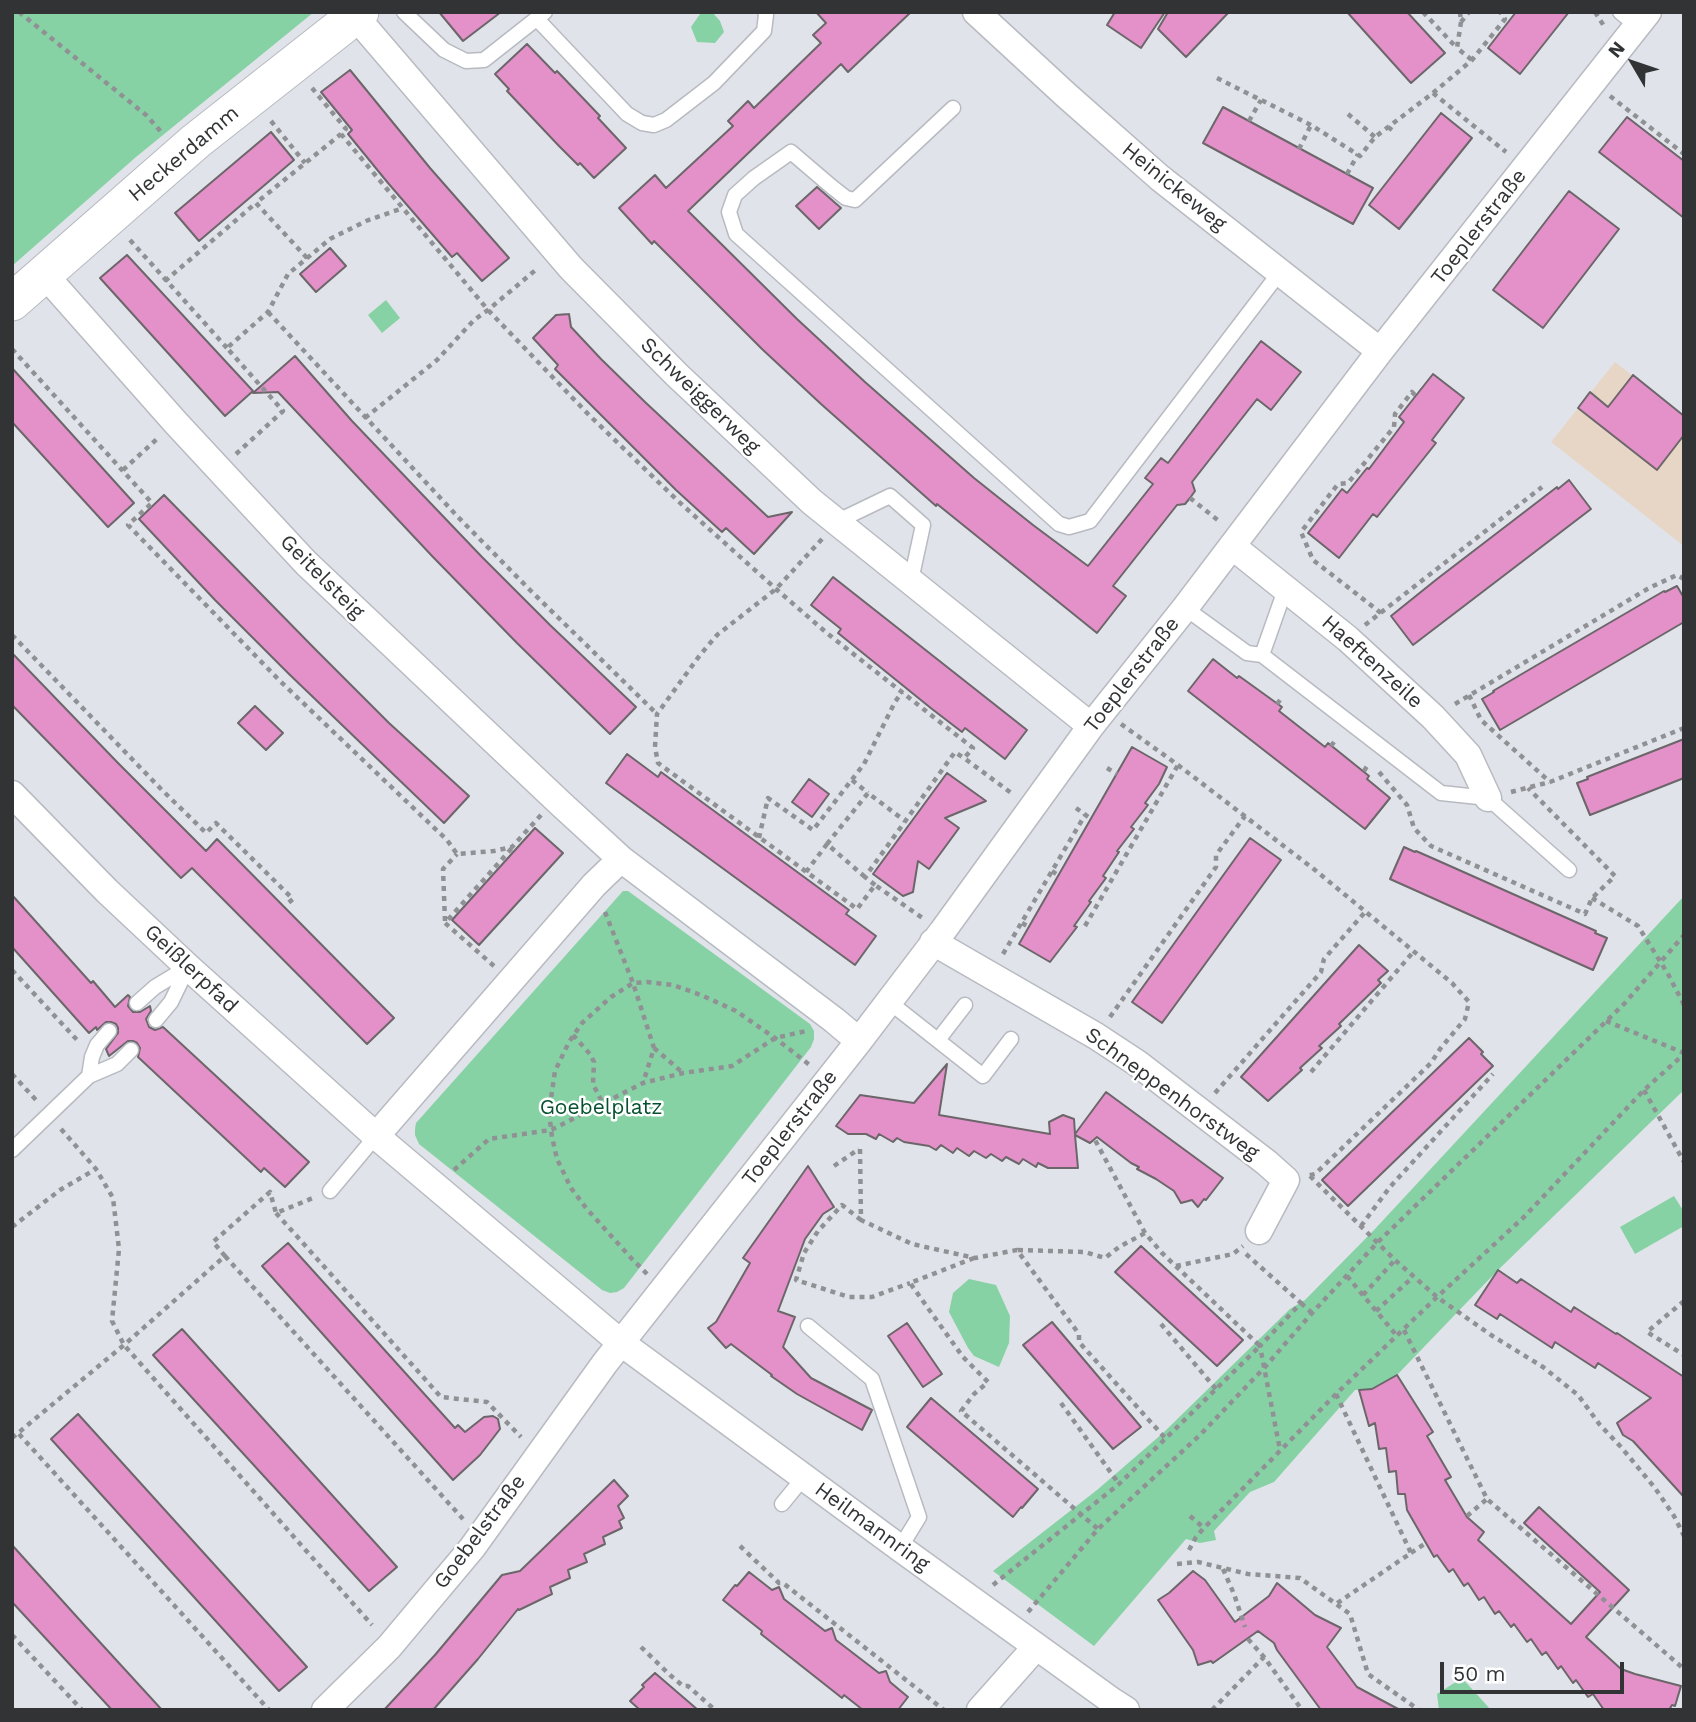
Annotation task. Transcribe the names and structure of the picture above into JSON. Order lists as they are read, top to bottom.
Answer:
{
  "streets": {
    "street": [
      "Heckerdamm",
      "Heinickeweg",
      "Toeplerstraße",
      "Schweiggerweg",
      "Geitelsteig",
      "Haeftenzeile",
      "Geißlerpfad",
      "Schneppenhorstweg",
      "Heilmannring",
      "Goebelstraße"
    ]
  },
  "crossings": [
    ["Heckerdamm", "Schweiggerweg"],
    ["Heckerdamm", "Geitelsteig"],
    ["Heinickeweg", "Toeplerstraße"],
    ["Toeplerstraße", "Schweiggerweg"],
    ["Toeplerstraße", "Haeftenzeile"],
    ["Toeplerstraße", "Schneppenhorstweg"],
    ["Toeplerstraße", "Heilmannring"],
    ["Toeplerstraße", "Goebelstraße"],
    ["Heilmannring", "Goebelstraße"]
  ],
  "parks": ["Goebelplatz"],
  "scale_bar": "50 m",
  "north": "top left"
}
